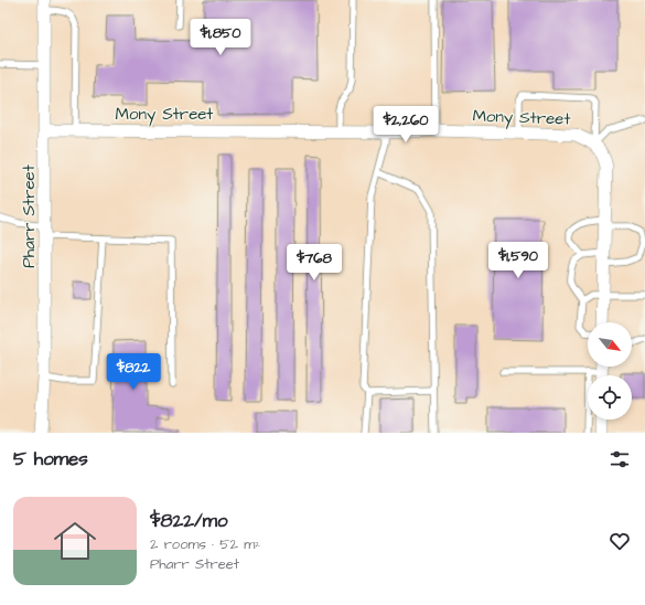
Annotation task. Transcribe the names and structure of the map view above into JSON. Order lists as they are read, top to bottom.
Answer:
{
  "streets": {
    "street": ["Mony Street", "Pharr Street"]
  },
  "crossings": [
    ["Mony Street", "Pharr Street"]
  ],
  "north": "bottom right",
  "page": {
    "price": [
      "$1,850",
      "$2,260",
      "$1,590",
      "$768",
      "$822"
    ],
    "heading": "5 homes",
    "list": [
      {
        "name": "$822/mo",
        "note": "2 rooms · 52 m² · Pharr Street"
      }
    ]
  }
}
